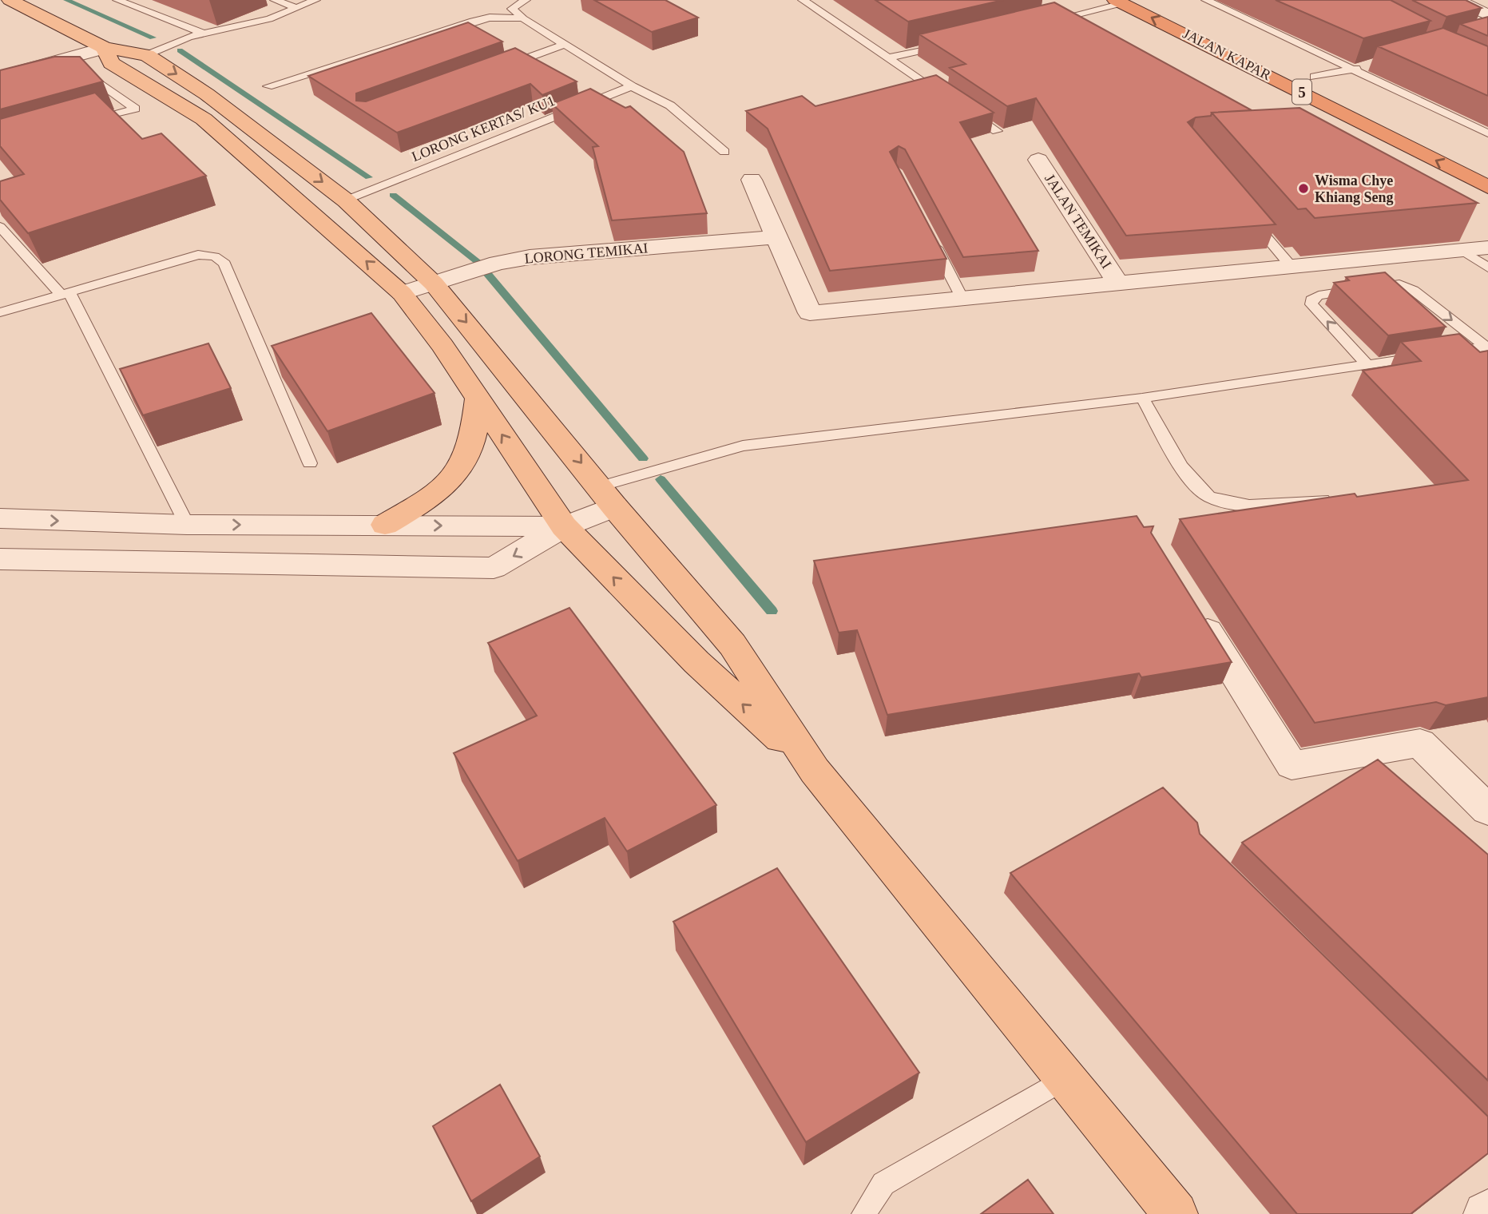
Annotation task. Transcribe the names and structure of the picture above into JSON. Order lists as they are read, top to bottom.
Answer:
{
  "streets": {
    "highway": ["JALAN KAPAR", "5"],
    "street": ["JALAN TEMIKAI", "LORONG TEMIKAI"],
    "lane": ["LORONG KERTAS/ KU1"]
  },
  "places": ["Wisma Chye Khiang Seng"]
}
